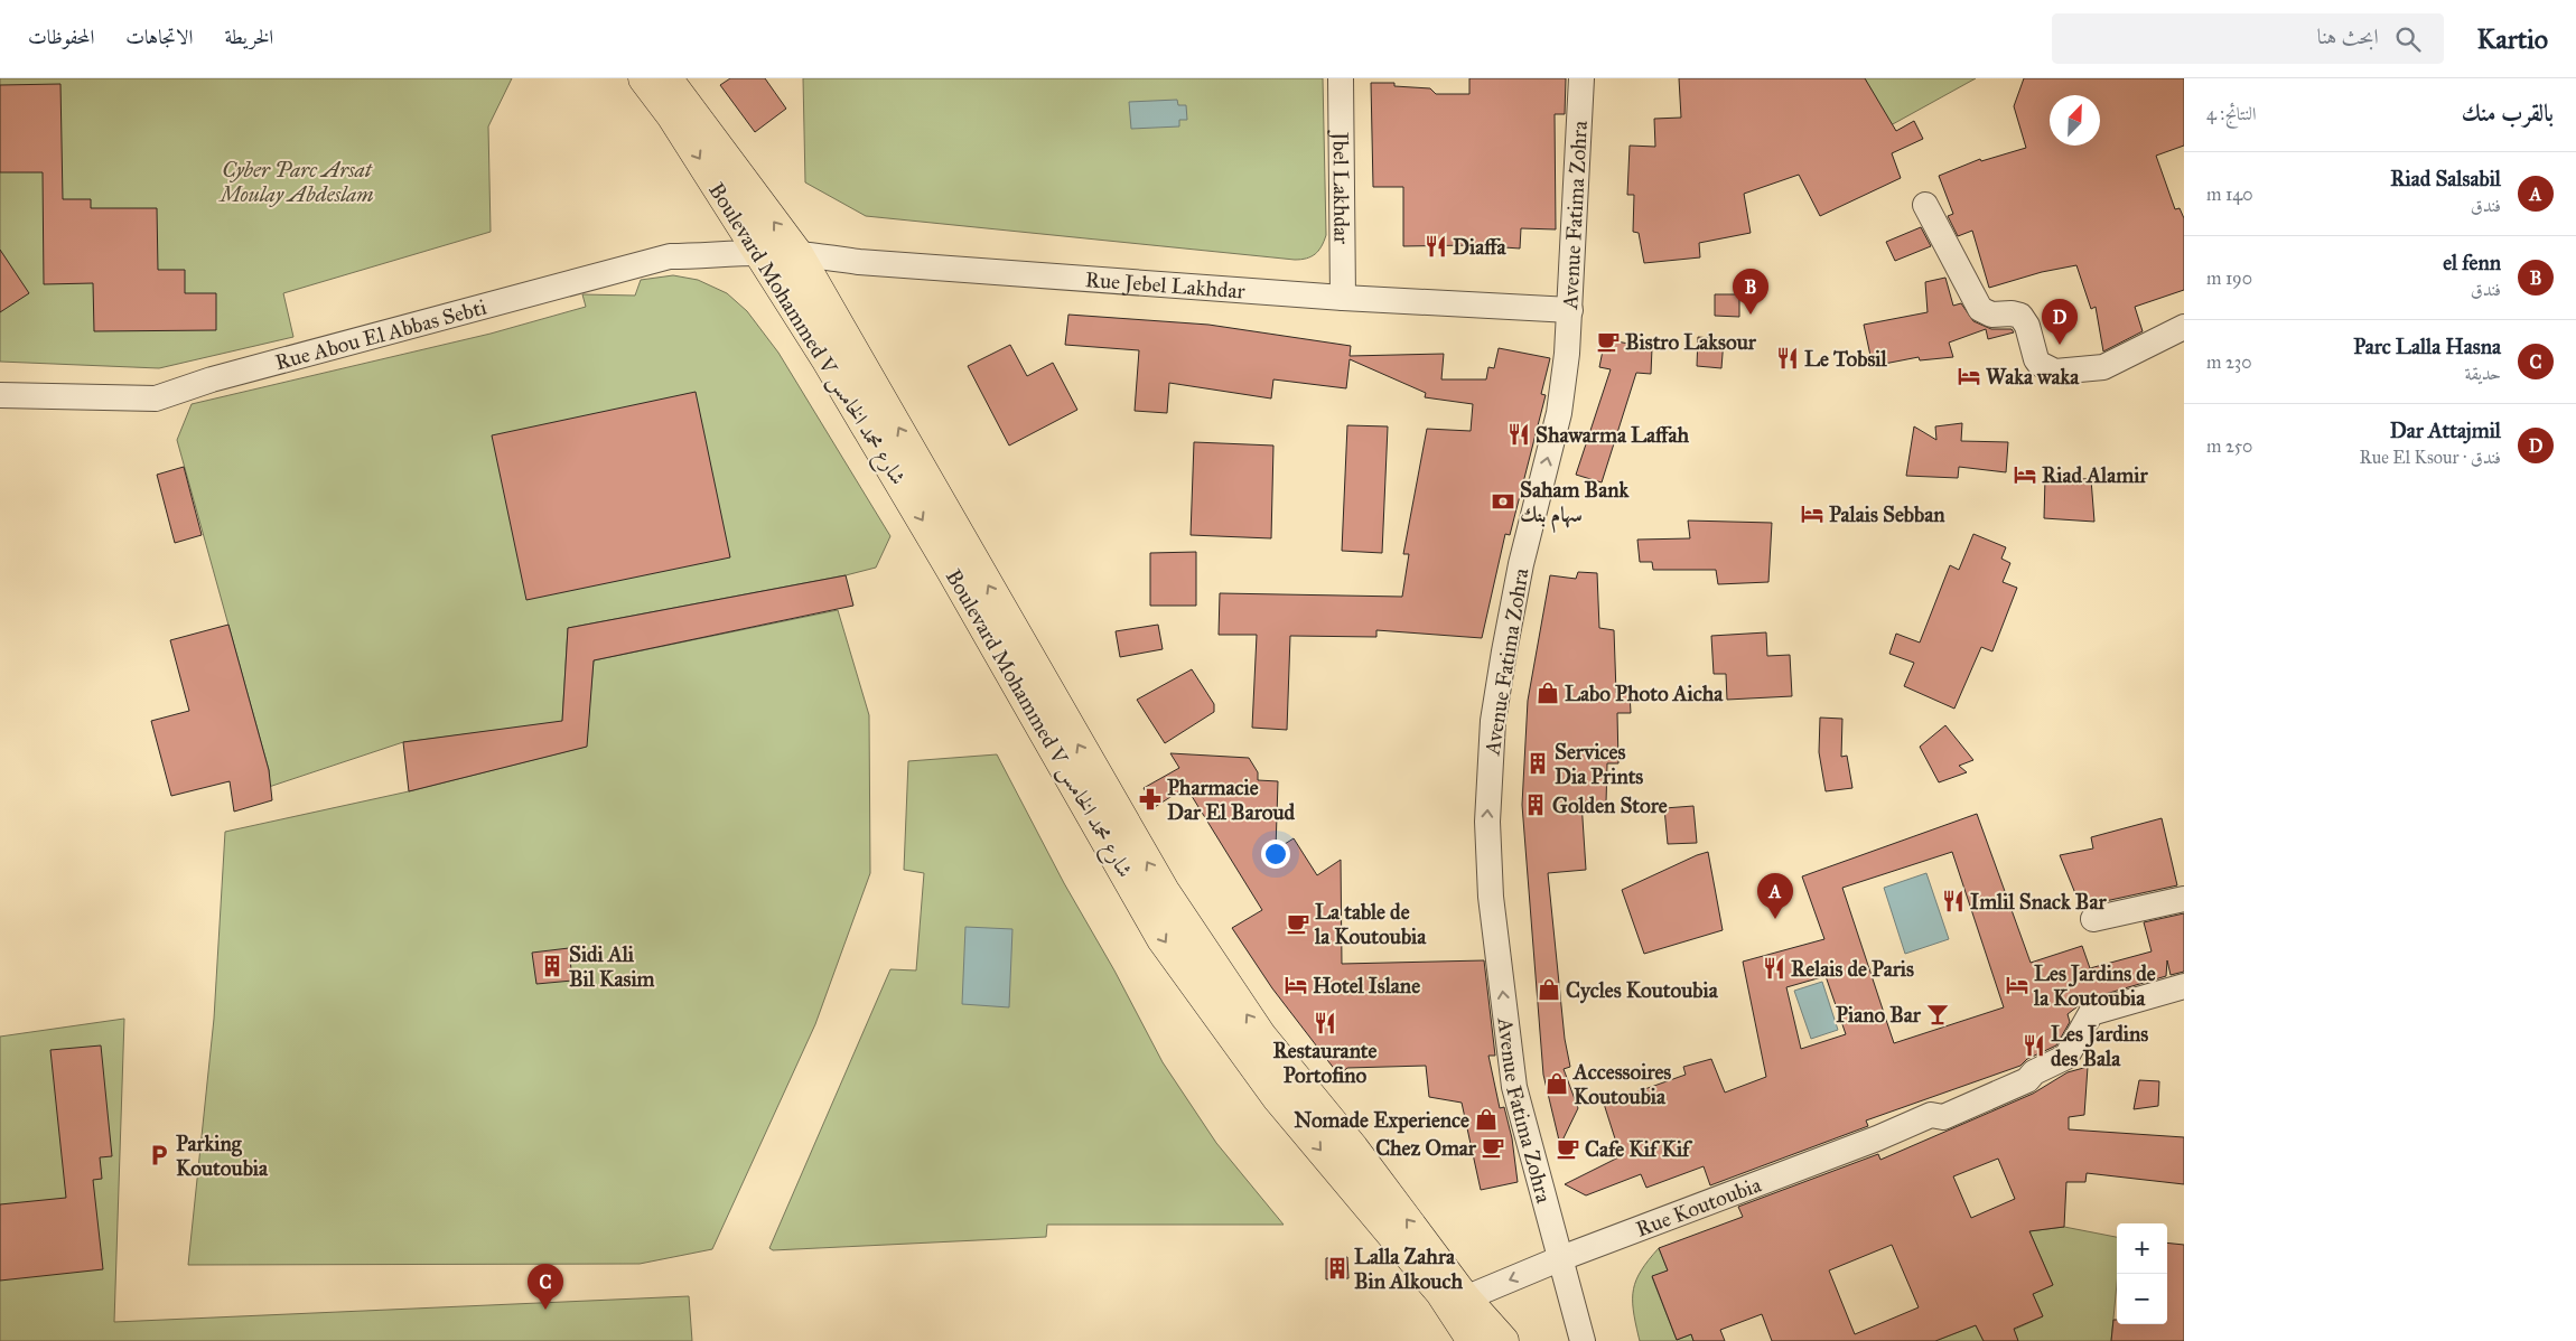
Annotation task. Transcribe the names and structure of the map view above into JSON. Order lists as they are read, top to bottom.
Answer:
{
  "streets": {
    "main road": ["Boulevard Mohammed V شارع محمد الخامس"],
    "street": [
      "Jbel Lakhdar",
      "Avenue Fatima Zohra",
      "Rue Jebel Lakhdar",
      "Rue Abou El Abbas Sebti",
      "Rue Koutoubia"
    ]
  },
  "crossings": [
    ["Jbel Lakhdar", "Rue Jebel Lakhdar"],
    ["Avenue Fatima Zohra", "Rue Jebel Lakhdar"],
    ["Avenue Fatima Zohra", "Rue Koutoubia"],
    ["Rue Jebel Lakhdar", "Boulevard Mohammed V شارع محمد الخامس"],
    ["Rue Jebel Lakhdar", "Rue Abou El Abbas Sebti"],
    ["Boulevard Mohammed V شارع محمد الخامس", "Rue Abou El Abbas Sebti"],
    ["Boulevard Mohammed V شارع محمد الخامس", "Rue Koutoubia"]
  ],
  "one_way": ["Avenue Fatima Zohra"],
  "parks": ["Cyber Parc Arsat Moulay Abdeslam"],
  "places": {
    "restaurant": [
      "Diaffa",
      "Le Tobsil",
      "Shawarma Laffah",
      "Imlil Snack Bar",
      "Relais de Paris",
      "Restaurante Portofino",
      "Les Jardins des Bala"
    ],
    "cafe": [
      "Bistro Laksour",
      "La table de la Koutoubia",
      "Chez Omar",
      "Cafe Kif Kif"
    ],
    "hotel": [
      "Waka waka",
      "Riad Alamir",
      "Palais Sebban",
      "Hotel Islane",
      "Les Jardins de la Koutoubia"
    ],
    "bank": ["Saham Bank سهام بنك"],
    "shop": [
      "Labo Photo Aicha",
      "Cycles Koutoubia",
      "Accessoires Koutoubia",
      "Nomade Experience"
    ],
    "building": [
      "Services Dia Prints",
      "Golden Store",
      "Sidi Ali Bil Kasim",
      "Lalla Zahra Bin Alkouch"
    ],
    "pharmacy": ["Pharmacie Dar El Baroud"],
    "bar": ["Piano Bar"],
    "parking": ["Parking Koutoubia"]
  },
  "north": "top right",
  "page": {
    "header": "Kartio",
    "search": "ابحث هنا",
    "nav": ["الخريطة", "الاتجاهات", "المحفوظات"],
    "heading": ["بالقرب منك", "النتائج: 4"],
    "list": [
      {
        "mark": "A",
        "name": "Riad Salsabil",
        "note": "فندق",
        "value": "140 m"
      },
      {
        "mark": "B",
        "name": "el fenn",
        "note": "فندق",
        "value": "190 m"
      },
      {
        "mark": "C",
        "name": "Parc Lalla Hasna",
        "note": "حديقة",
        "value": "230 m"
      },
      {
        "mark": "D",
        "name": "Dar Attajmil",
        "note": "فندق · Rue El Ksour",
        "value": "250 m"
      }
    ],
    "pins": [
      "B",
      "D",
      "A",
      "C"
    ],
    "map_buttons": ["+", "−"]
  }
}
